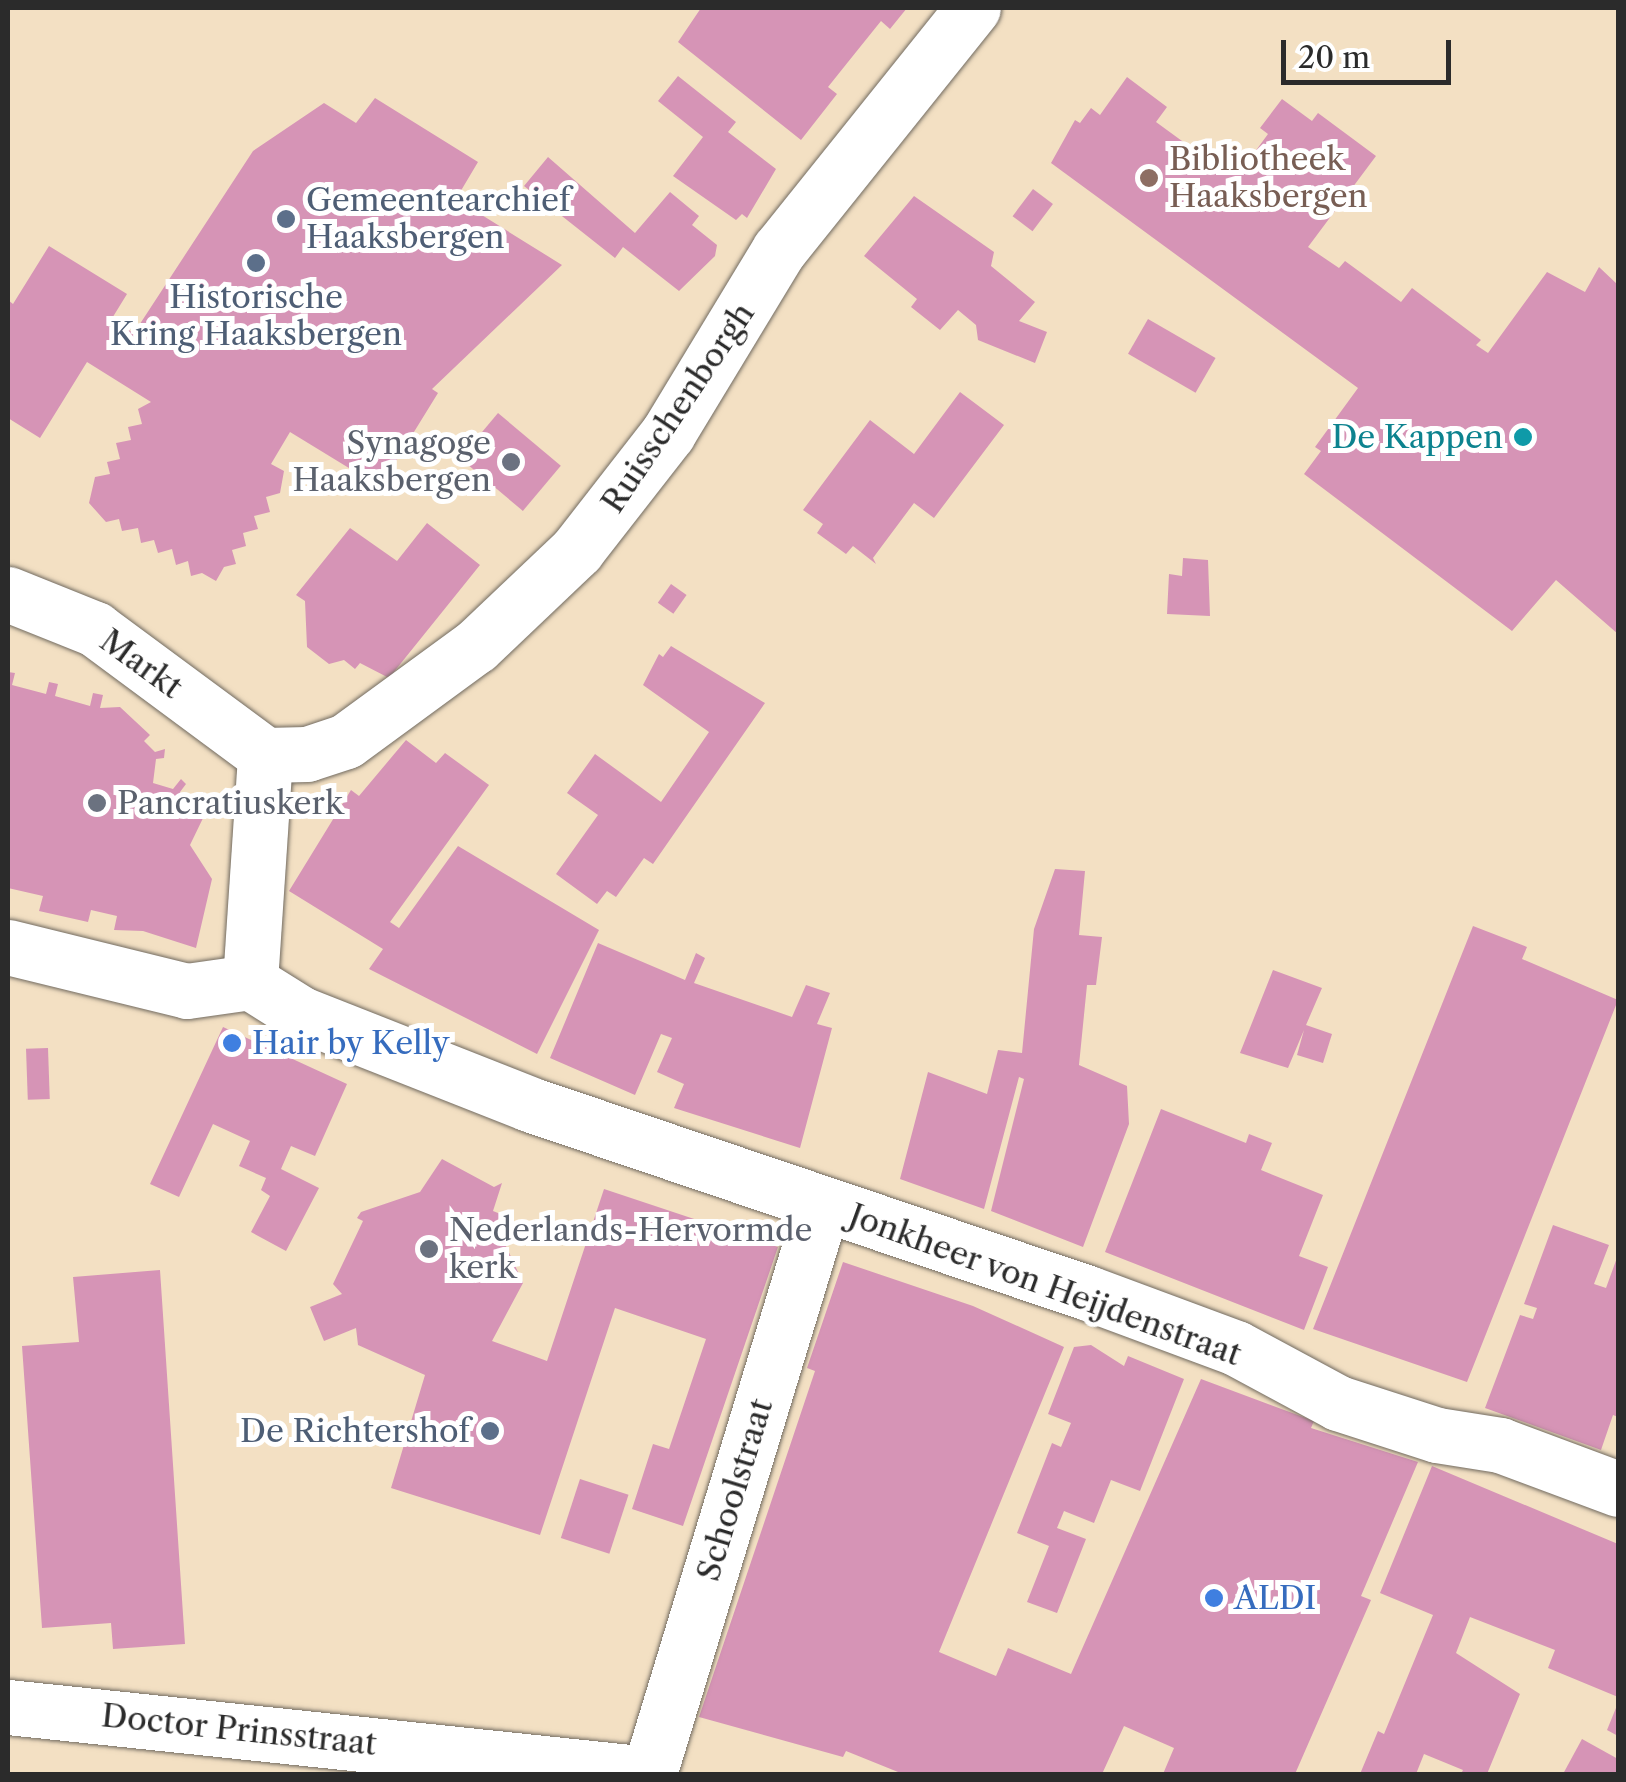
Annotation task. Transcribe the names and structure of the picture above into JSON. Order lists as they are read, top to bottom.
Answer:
{
  "streets": {
    "street": [
      "Ruisschenborgh",
      "Markt",
      "Jonkheer von Heijdenstraat",
      "Schoolstraat",
      "Doctor Prinsstraat"
    ]
  },
  "crossings": [
    ["Ruisschenborgh", "Markt"],
    ["Jonkheer von Heijdenstraat", "Schoolstraat"],
    ["Schoolstraat", "Doctor Prinsstraat"]
  ],
  "places": [
    "Bibliotheek Haaksbergen",
    "Gemeentearchief Haaksbergen",
    "Historische Kring Haaksbergen",
    "De Kappen",
    "Synagoge Haaksbergen",
    "Pancratiuskerk",
    "Hair by Kelly",
    "Nederlands-Hervormde kerk",
    "De Richtershof",
    "ALDI"
  ],
  "scale_bar": "20 m"
}
